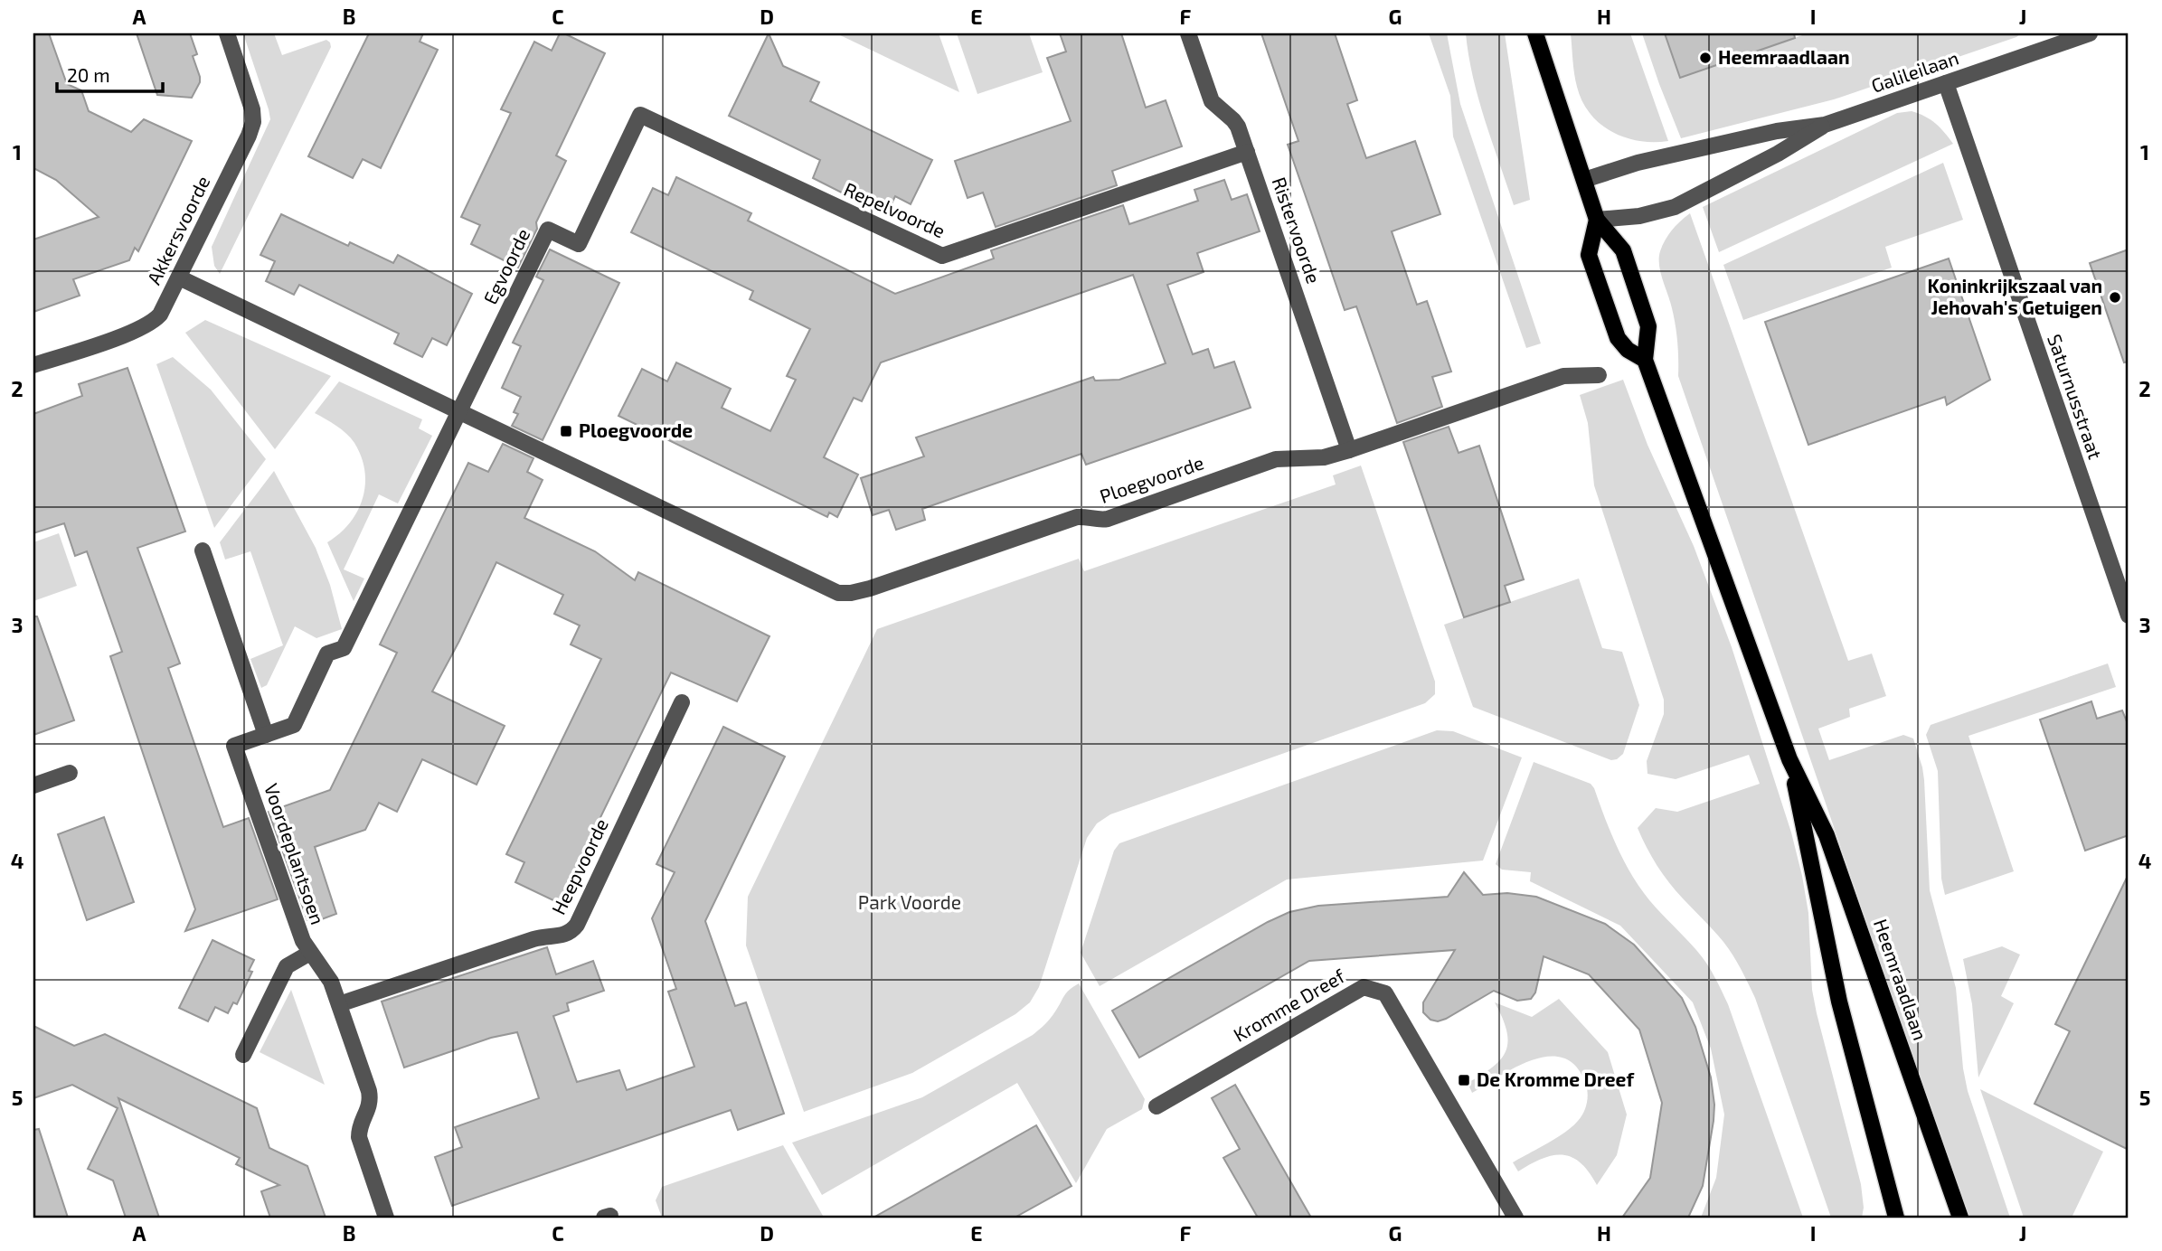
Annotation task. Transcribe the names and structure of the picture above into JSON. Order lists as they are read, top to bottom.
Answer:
{
  "streets": {
    "main road": ["Heemraadlaan"],
    "street": [
      "Galileilaan",
      "Repelvoorde",
      "Akkersvoorde",
      "Ristervoorde",
      "Egvoorde",
      "Saturnusstraat",
      "Ploegvoorde",
      "Voordeplantsoen",
      "Heepvoorde",
      "Kromme Dreef"
    ]
  },
  "crossings": [
    ["Galileilaan", "Saturnusstraat"],
    ["Galileilaan", "Heemraadlaan"],
    ["Repelvoorde", "Ristervoorde"],
    ["Repelvoorde", "Egvoorde"],
    ["Akkersvoorde", "Ploegvoorde"],
    ["Ristervoorde", "Ploegvoorde"],
    ["Egvoorde", "Ploegvoorde"],
    ["Egvoorde", "Voordeplantsoen"],
    ["Ploegvoorde", "Voordeplantsoen"],
    ["Voordeplantsoen", "Heepvoorde"]
  ],
  "parks": ["Park Voorde"],
  "places": {
    "other": ["Heemraadlaan", "Koninkrijkszaal van Jehovah's Getuigen"],
    "transit": ["Ploegvoorde", "De Kromme Dreef"]
  },
  "scale_bar": "20 m",
  "grid": {
    "columns": [
      "A",
      "B",
      "C",
      "D",
      "E",
      "F",
      "G",
      "H",
      "I",
      "J"
    ],
    "rows": [
      "1",
      "2",
      "3",
      "4",
      "5"
    ]
  }
}
